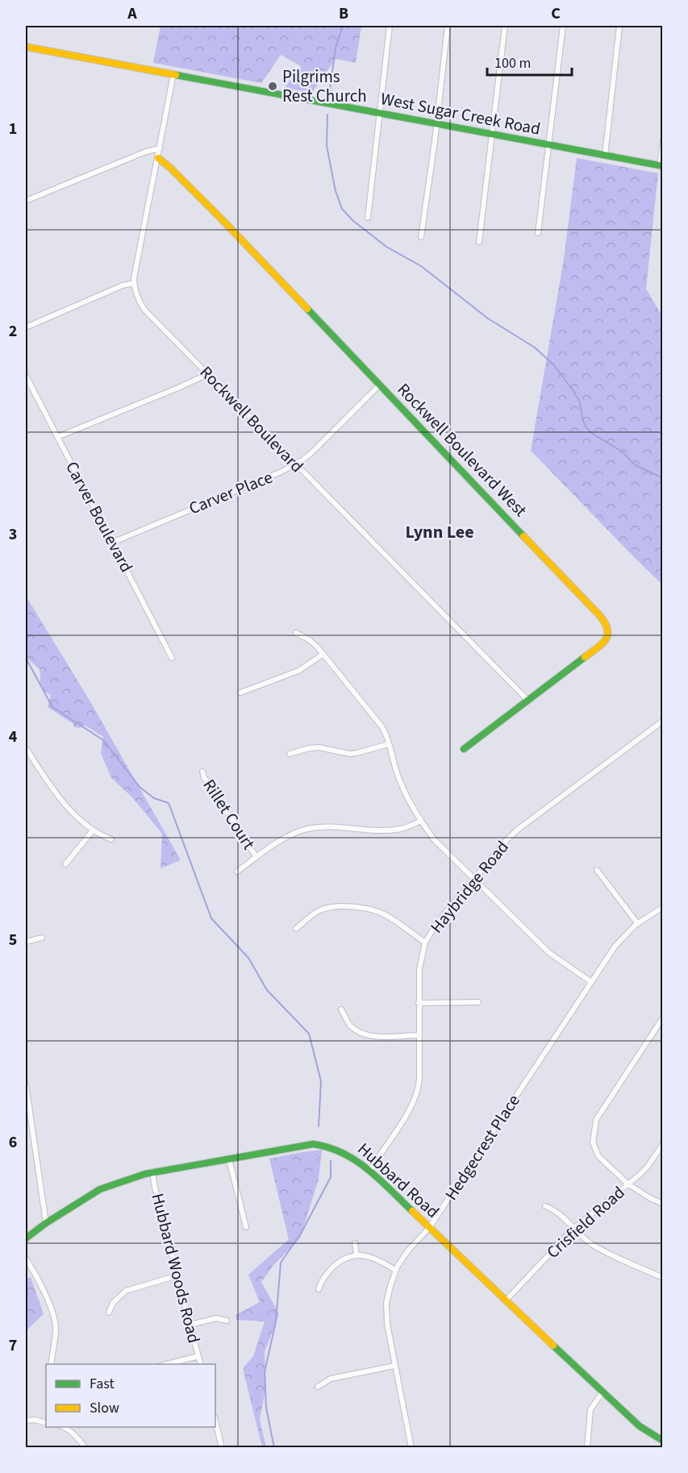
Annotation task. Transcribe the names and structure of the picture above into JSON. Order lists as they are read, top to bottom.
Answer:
{
  "streets": {
    "main road": ["West Sugar Creek Road", "Rockwell Boulevard West", "Hubbard Road"],
    "street": [
      "Rockwell Boulevard",
      "Carver Place",
      "Carver Boulevard",
      "Rillet Court",
      "Haybridge Road",
      "Hedgecrest Place",
      "Crisfield Road",
      "Hubbard Woods Road"
    ]
  },
  "crossings": [
    ["West Sugar Creek Road", "Rockwell Boulevard"],
    ["Rockwell Boulevard", "Rockwell Boulevard West"],
    ["Rockwell Boulevard", "Carver Place"],
    ["Rockwell Boulevard West", "Carver Place"],
    ["Carver Place", "Carver Boulevard"],
    ["Haybridge Road", "Hubbard Road"],
    ["Hedgecrest Place", "Hubbard Road"],
    ["Hubbard Road", "Crisfield Road"],
    ["Hubbard Road", "Hubbard Woods Road"]
  ],
  "districts": ["Lynn Lee"],
  "places": ["Pilgrims Rest Church"],
  "legend": ["Fast", "Slow"],
  "scale_bar": "100 m",
  "grid": {
    "columns": ["A", "B", "C"],
    "rows": [
      "1",
      "2",
      "3",
      "4",
      "5",
      "6",
      "7"
    ]
  }
}
